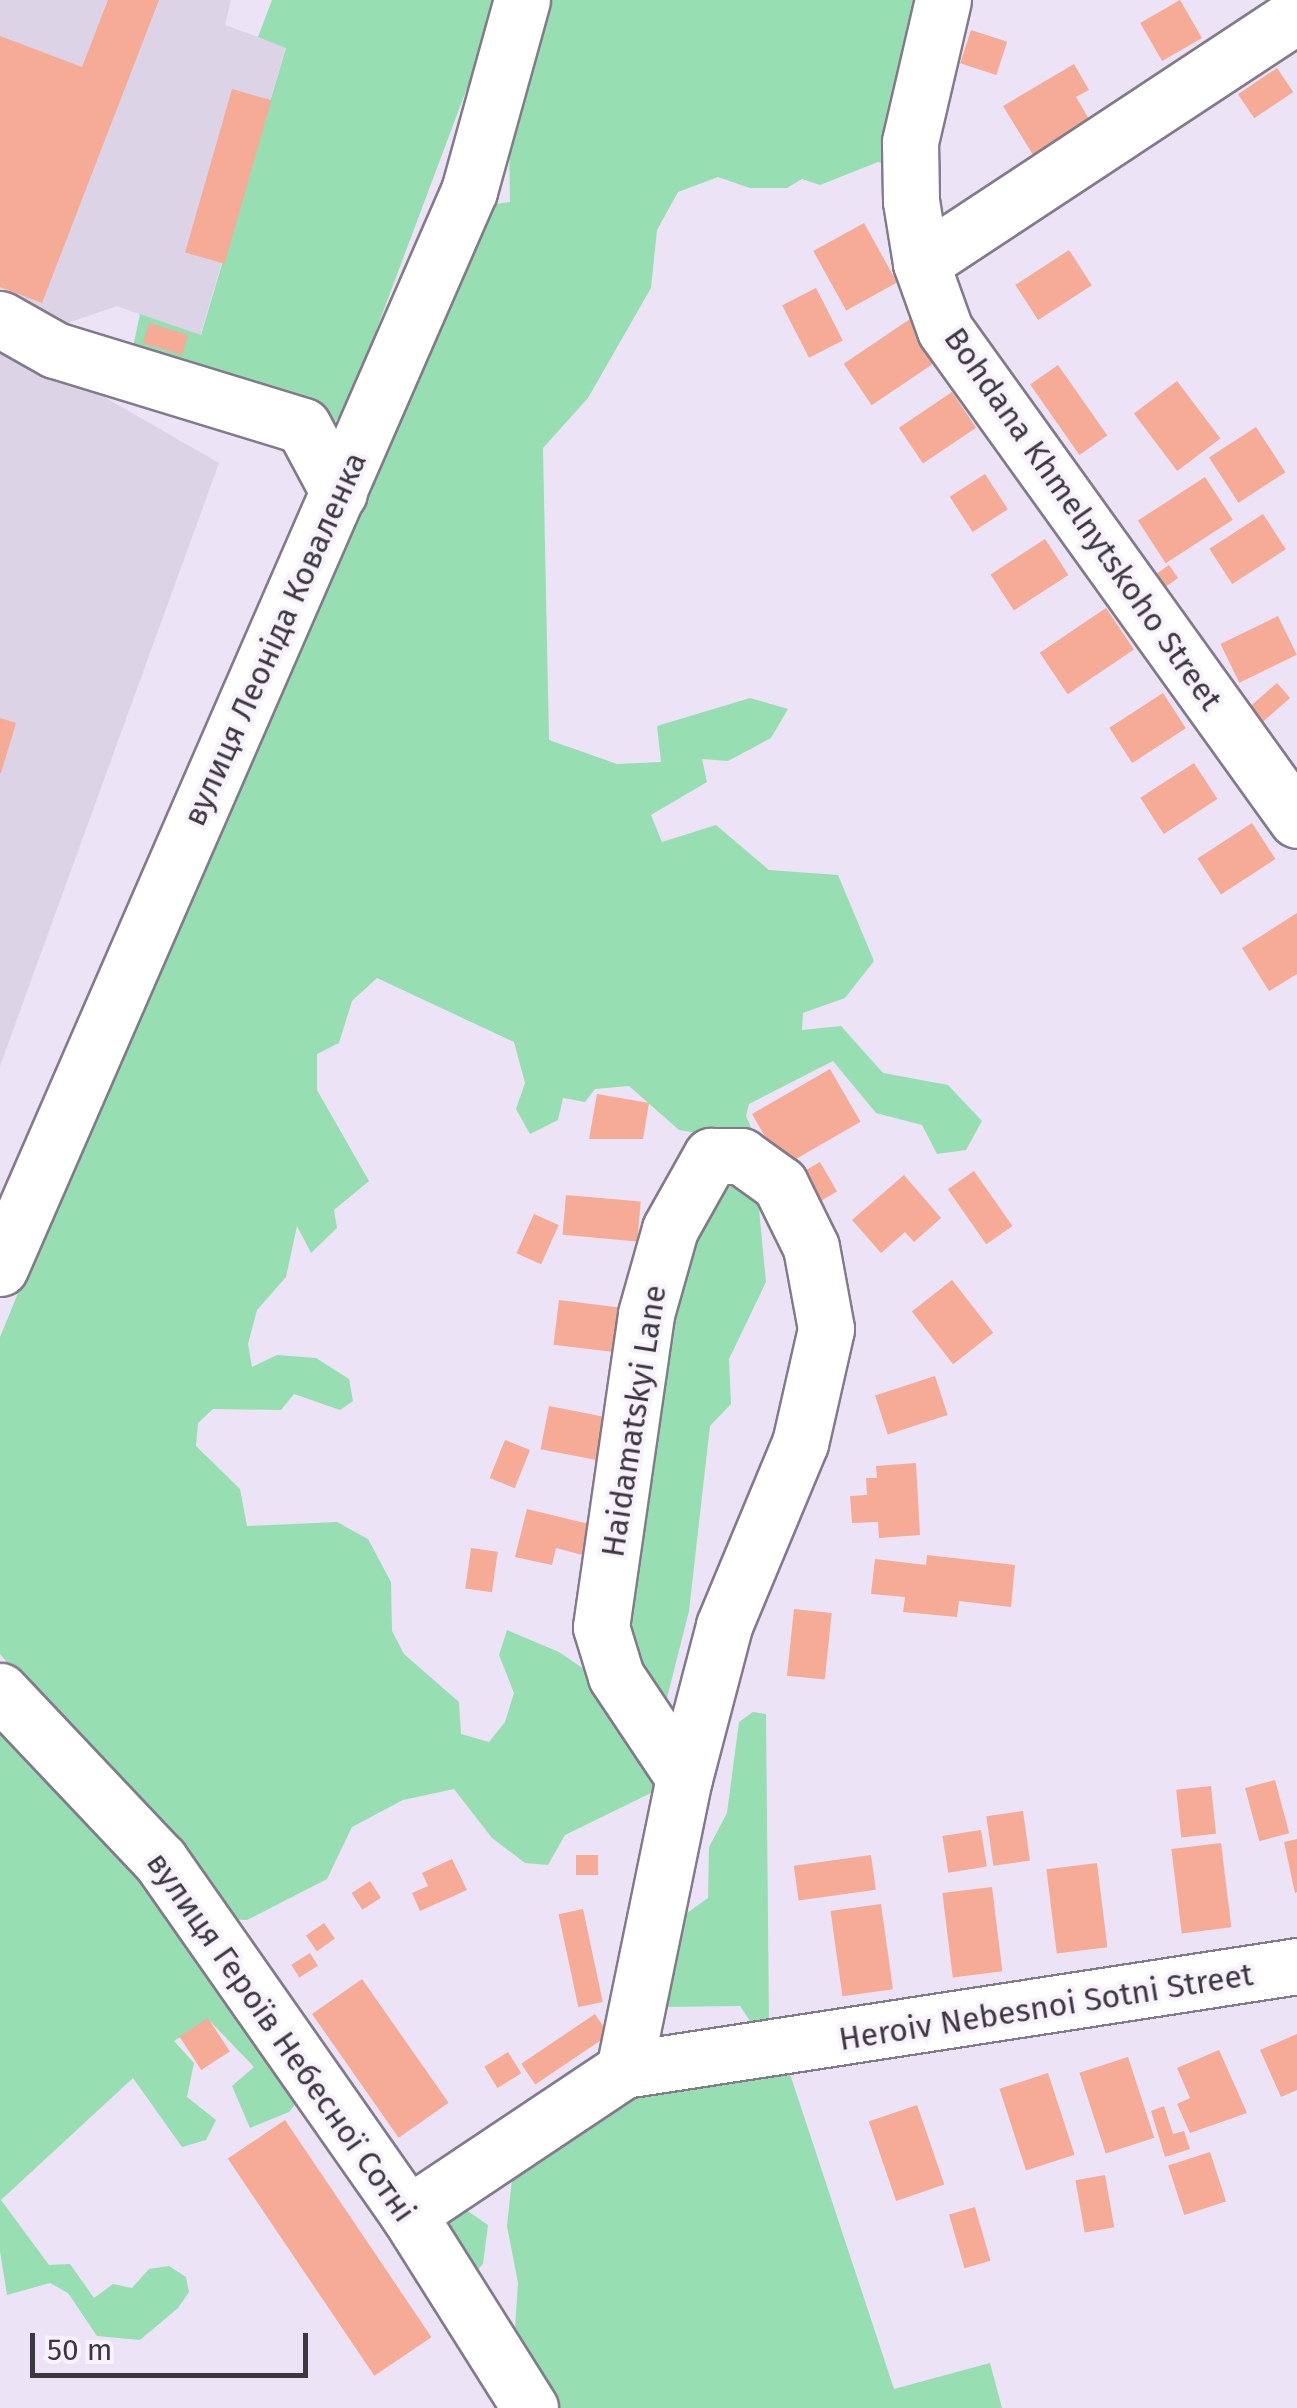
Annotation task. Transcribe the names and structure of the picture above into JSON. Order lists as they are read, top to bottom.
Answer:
{
  "streets": {
    "street": [
      "Bohdana Khmelnytskoho Street",
      "вулиця Леоніда Коваленка",
      "Haidamatskyi Lane",
      "Heroiv Nebesnoi Sotni Street",
      "вулиця Героїв Небесної Сотні"
    ]
  },
  "crossings": [
    ["Haidamatskyi Lane", "Heroiv Nebesnoi Sotni Street"]
  ],
  "scale_bar": "50 m"
}
